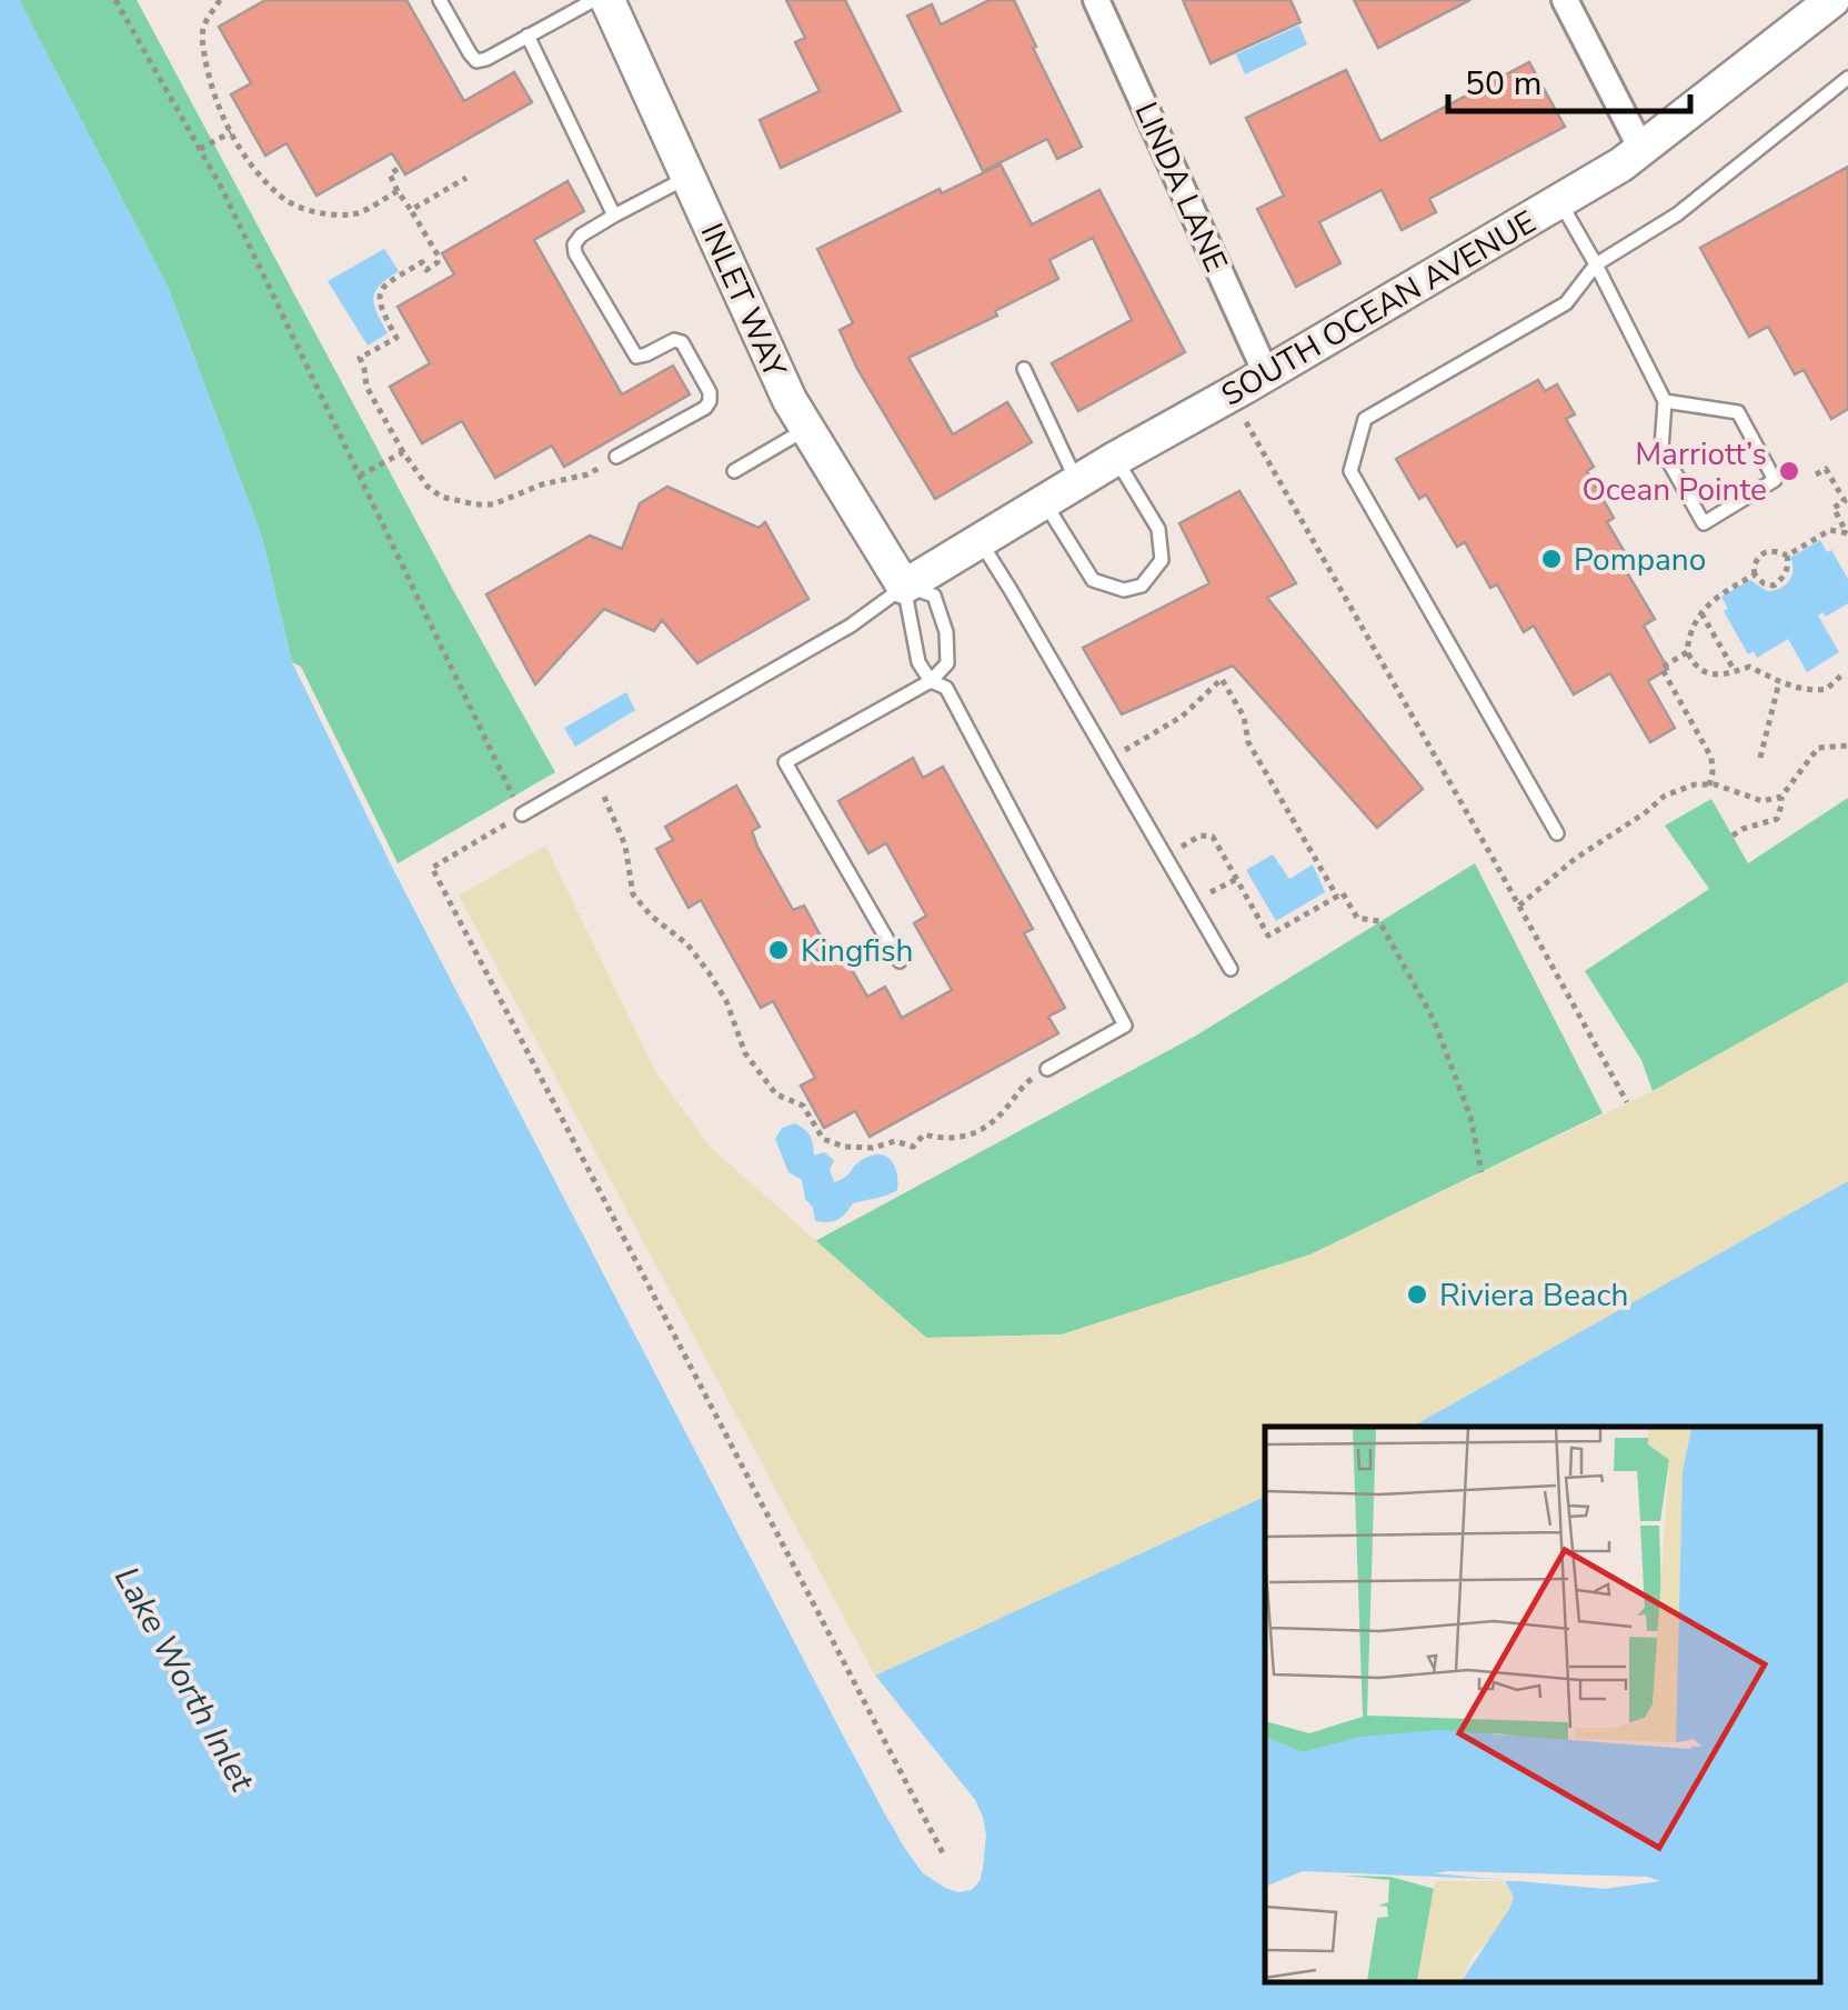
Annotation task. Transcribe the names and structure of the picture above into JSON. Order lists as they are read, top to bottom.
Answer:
{
  "streets": {
    "street": ["LINDA LANE", "INLET WAY", "SOUTH OCEAN AVENUE"]
  },
  "crossings": [
    ["LINDA LANE", "SOUTH OCEAN AVENUE"],
    ["INLET WAY", "SOUTH OCEAN AVENUE"]
  ],
  "water": ["Lake Worth Inlet"],
  "places": [
    "Marriott’s Ocean Pointe",
    "Pompano",
    "Kingfish",
    "Riviera Beach"
  ],
  "scale_bar": "50 m"
}
